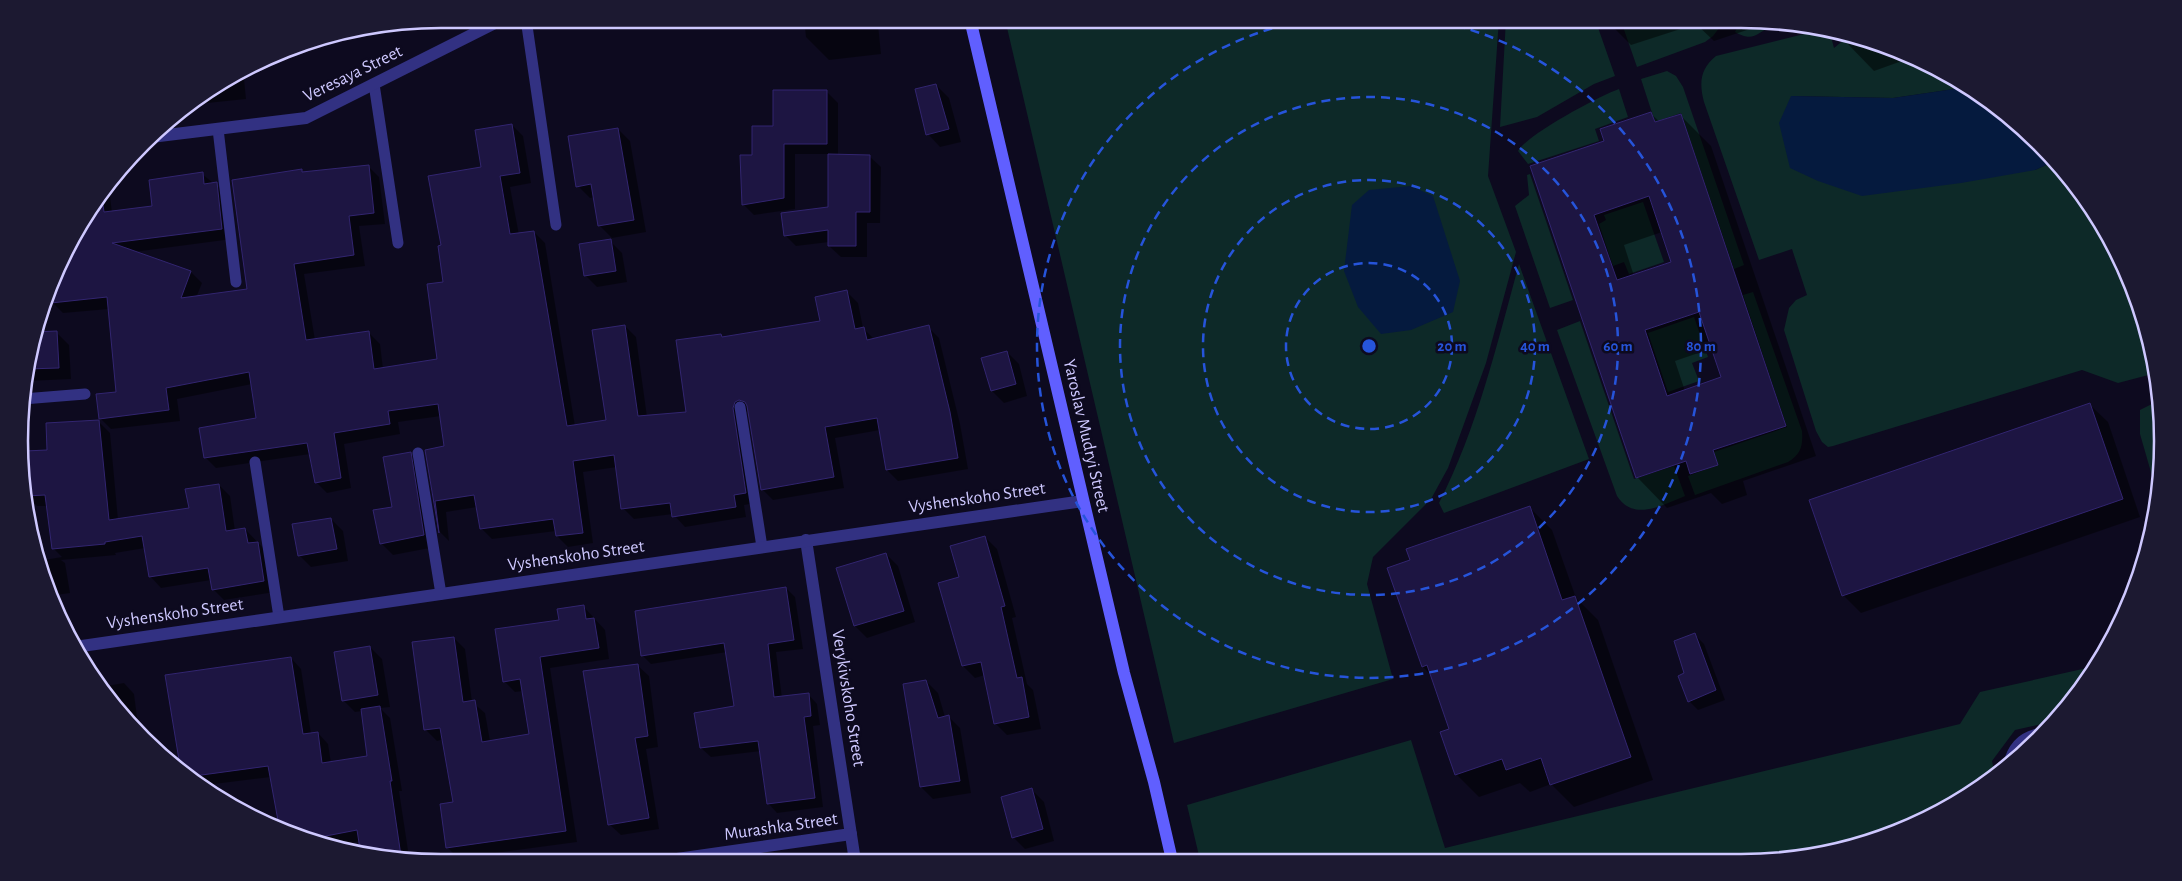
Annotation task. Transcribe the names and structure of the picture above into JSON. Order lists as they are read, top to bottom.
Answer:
{
  "streets": {
    "main road": ["Yaroslav Mudryi Street"],
    "street": [
      "Veresaya Street",
      "Vyshenskoho Street",
      "Verykivskoho Street",
      "Murashka Street"
    ]
  },
  "crossings": [
    ["Yaroslav Mudryi Street", "Vyshenskoho Street"],
    ["Vyshenskoho Street", "Verykivskoho Street"],
    ["Verykivskoho Street", "Murashka Street"]
  ],
  "rings": [
    "20 m",
    "40 m",
    "60 m",
    "80 m"
  ]
}
